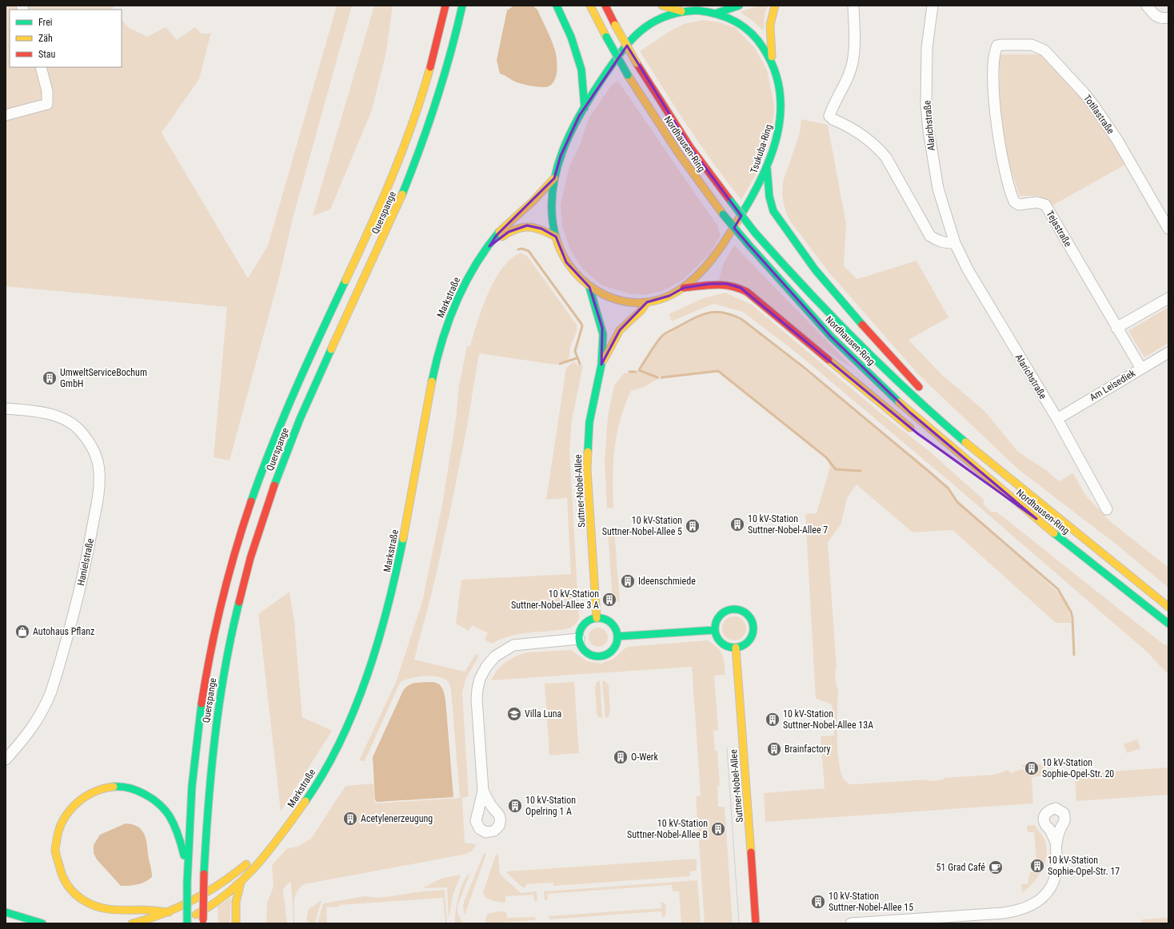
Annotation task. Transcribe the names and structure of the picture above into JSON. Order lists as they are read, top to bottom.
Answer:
{
  "streets": {
    "main road": [
      "Nordhausen-Ring",
      "Tsukuba-Ring",
      "Querspange",
      "Markstraße",
      "Suttner-Nobel-Allee"
    ],
    "street": [
      "Totilastraße",
      "Alarichstraße",
      "Tejastraße",
      "Am Leisediek",
      "Hanielstraße"
    ]
  },
  "crossings": [
    ["Totilastraße", "Tejastraße"],
    ["Alarichstraße", "Am Leisediek"],
    ["Tsukuba-Ring", "Markstraße"],
    ["Tsukuba-Ring", "Suttner-Nobel-Allee"],
    ["Tejastraße", "Am Leisediek"]
  ],
  "places": {
    "building": [
      "UmweltServiceBochum GmbH",
      "10 kV-Station Suttner-Nobel-Allee 7",
      "10 kV-Station Suttner-Nobel-Allee 5",
      "Ideenschmiede",
      "10 kV-Station Suttner-Nobel-Allee 3 A",
      "10 kV-Station Suttner-Nobel-Allee 13A",
      "Brainfactory",
      "O-Werk",
      "10 kV-Station Sophie-Opel-Str. 20",
      "10 kV-Station Opelring 1 A",
      "Acetylenerzeugung",
      "10 kV-Station Suttner-Nobel-Allee B",
      "10 kV-Station Sophie-Opel-Str. 17",
      "10 kV-Station Suttner-Nobel-Allee 15"
    ],
    "shop": ["Autohaus Pflanz"],
    "school or university": ["Villa Luna"],
    "cafe": ["51 Grad Café"]
  },
  "legend": ["Frei", "Zäh", "Stau"]
}
